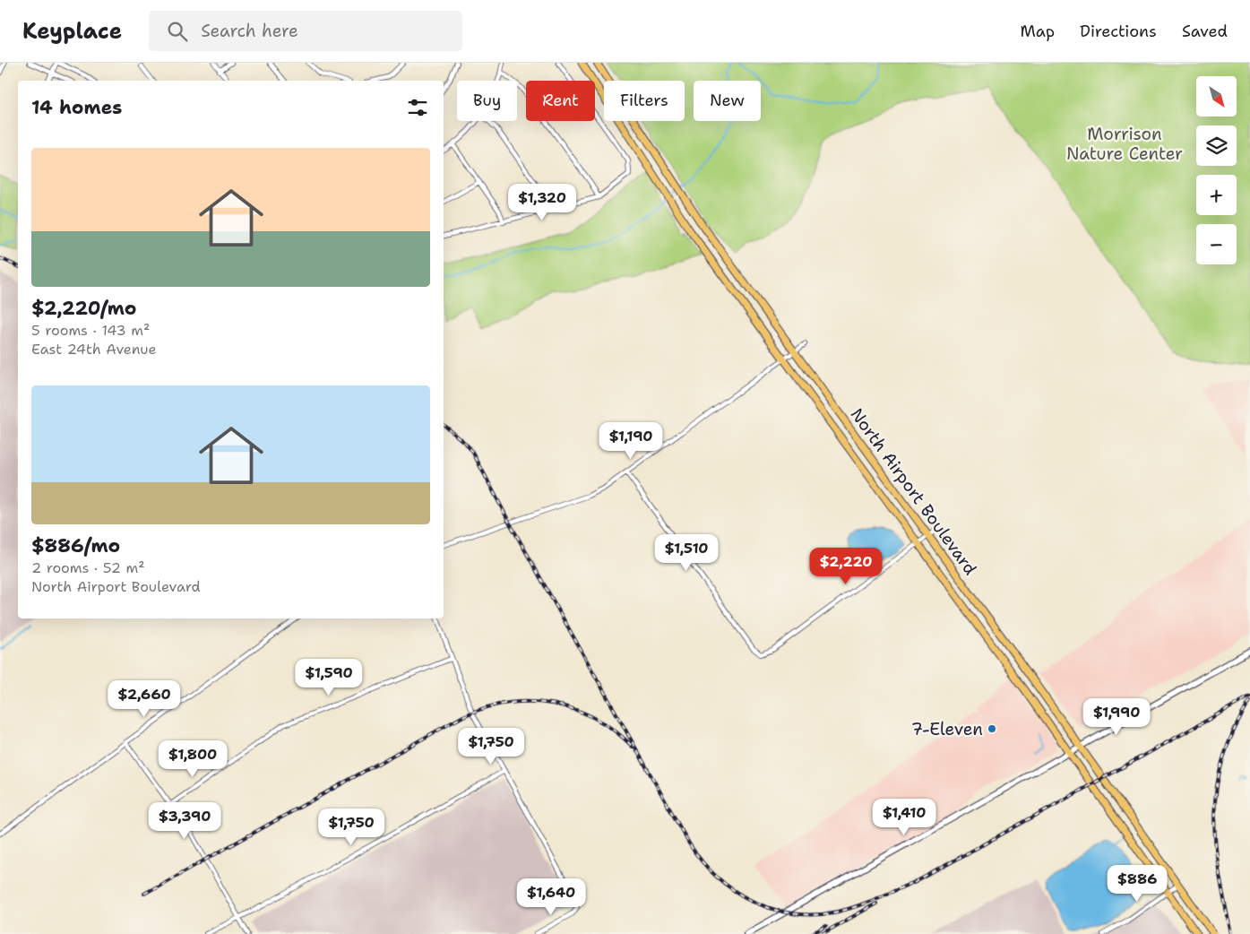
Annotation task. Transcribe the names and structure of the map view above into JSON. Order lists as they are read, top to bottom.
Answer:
{
  "streets": {
    "main road": ["North Airport Boulevard"]
  },
  "parks": ["Morrison Nature Center"],
  "places": ["7-Eleven"],
  "north": "bottom right",
  "page": {
    "header": "Keyplace",
    "search": "Search here",
    "nav": ["Map", "Directions", "Saved"],
    "map_buttons": ["+", "−"],
    "chip": [
      "Buy",
      "Rent",
      "Filters",
      "New"
    ],
    "heading": "14 homes",
    "list": [
      {
        "name": "$2,220/mo",
        "note": "5 rooms · 143 m² · East 24th Avenue"
      },
      {
        "name": "$886/mo",
        "note": "2 rooms · 52 m² · North Airport Boulevard"
      }
    ],
    "price": [
      "$1,320",
      "$1,190",
      "$1,510",
      "$2,220",
      "$1,590",
      "$2,660",
      "$1,990",
      "$1,750",
      "$1,800",
      "$1,410",
      "$3,390",
      "$1,750",
      "$886",
      "$1,640"
    ]
  }
}
